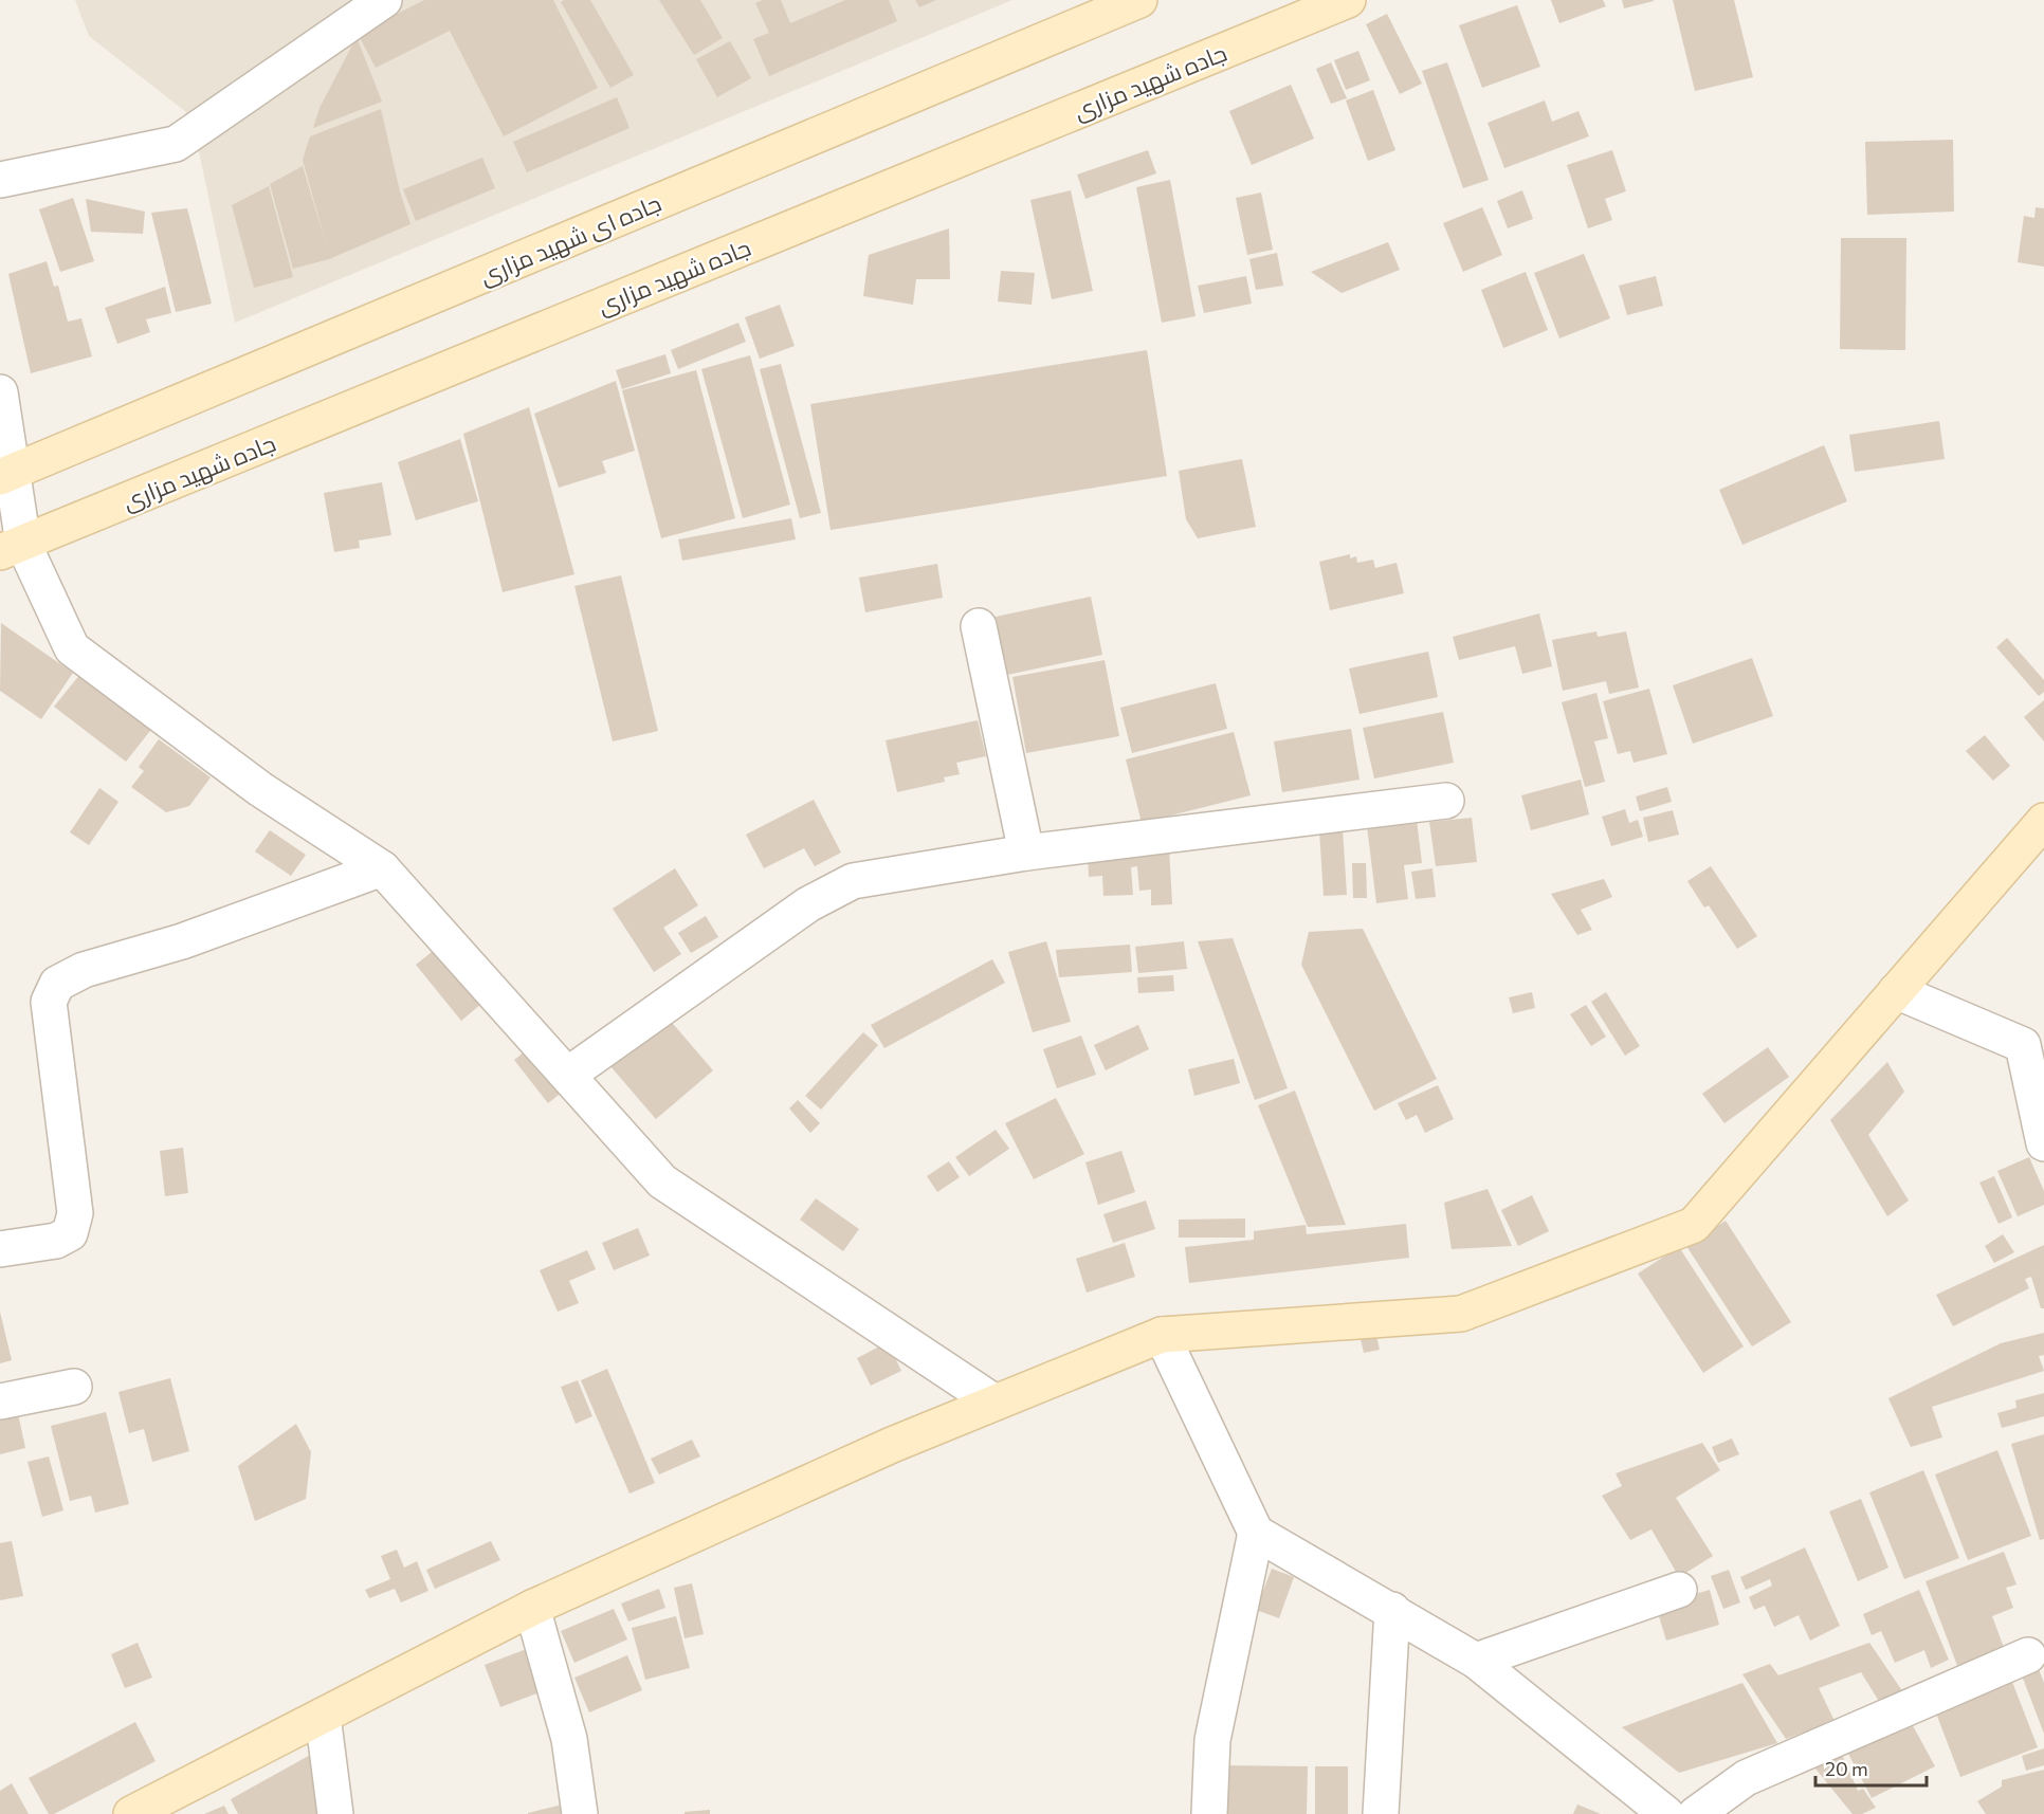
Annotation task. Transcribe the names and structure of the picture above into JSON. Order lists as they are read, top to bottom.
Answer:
{
  "streets": {
    "main road": ["جاده شهید مزاری", "جاده ای شهید مزاری"]
  },
  "scale_bar": "20 m"
}
